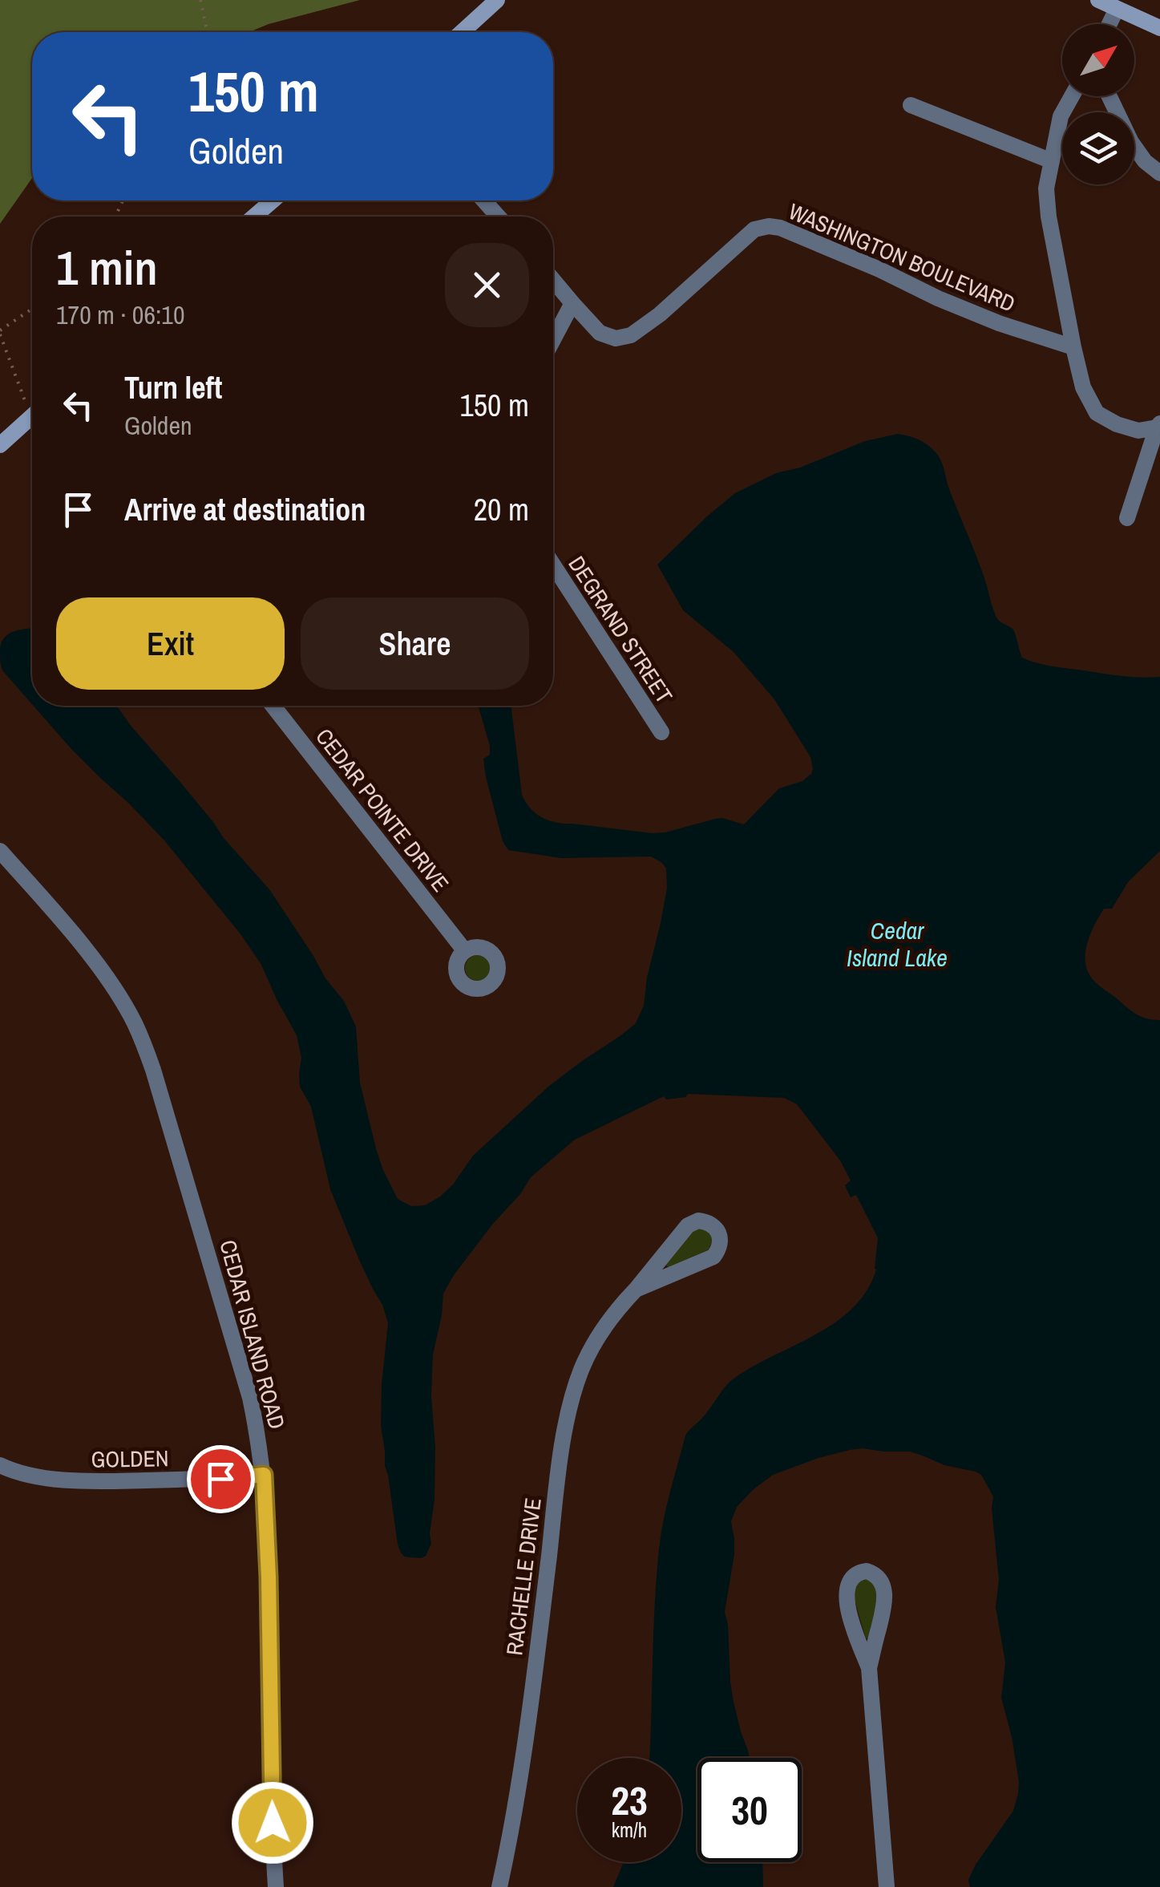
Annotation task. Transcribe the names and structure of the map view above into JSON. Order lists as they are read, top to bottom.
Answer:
{
  "streets": {
    "street": [
      "WASHINGTON BOULEVARD",
      "DEGRAND STREET",
      "CEDAR POINTE DRIVE",
      "CEDAR ISLAND ROAD",
      "GOLDEN",
      "RACHELLE DRIVE"
    ]
  },
  "crossings": [
    ["CEDAR ISLAND ROAD", "GOLDEN"]
  ],
  "water": ["Cedar Island Lake"],
  "north": "top right",
  "page": {
    "turn": ["150 m", "Golden"],
    "heading": ["1 min", "170 m · 06:10"],
    "list": [
      {
        "name": "Turn left",
        "note": "Golden",
        "value": "150 m"
      },
      {
        "name": "Arrive at destination",
        "value": "20 m"
      }
    ],
    "buttons": ["Exit", "Share"],
    "speed": "23 km/h",
    "limit": "30"
  }
}
